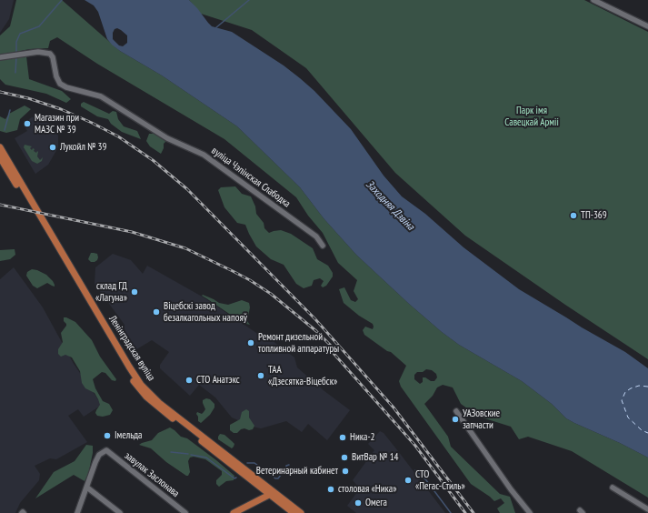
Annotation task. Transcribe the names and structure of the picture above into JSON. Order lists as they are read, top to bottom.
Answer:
{
  "streets": {
    "main road": ["Ленінградская вуліца"],
    "street": ["вуліца Чэпінская Слабодка", "завулак Заслонава"]
  },
  "water": ["Заходняя Дзвіна"],
  "parks": ["Парк імя Савецкай Арміі"],
  "places": [
    "Магазин при МАЗС № 39",
    "Лукойл № 39",
    "ТП-369",
    "склад ГД «Лагуна»",
    "Віцебскі завод безалкагольных напояў",
    "Ремонт дизельной топливной аппаратуры",
    "ТАА «Дзесятка-Віцебск»",
    "СТО Анатэкс",
    "УАЗовские запчасти",
    "Імельда",
    "Ника-2",
    "ВитВар № 14",
    "Ветеринарный кабинет",
    "СТО «Пегас-Стиль»",
    "столовая «Ника»",
    "Омега"
  ]
}
